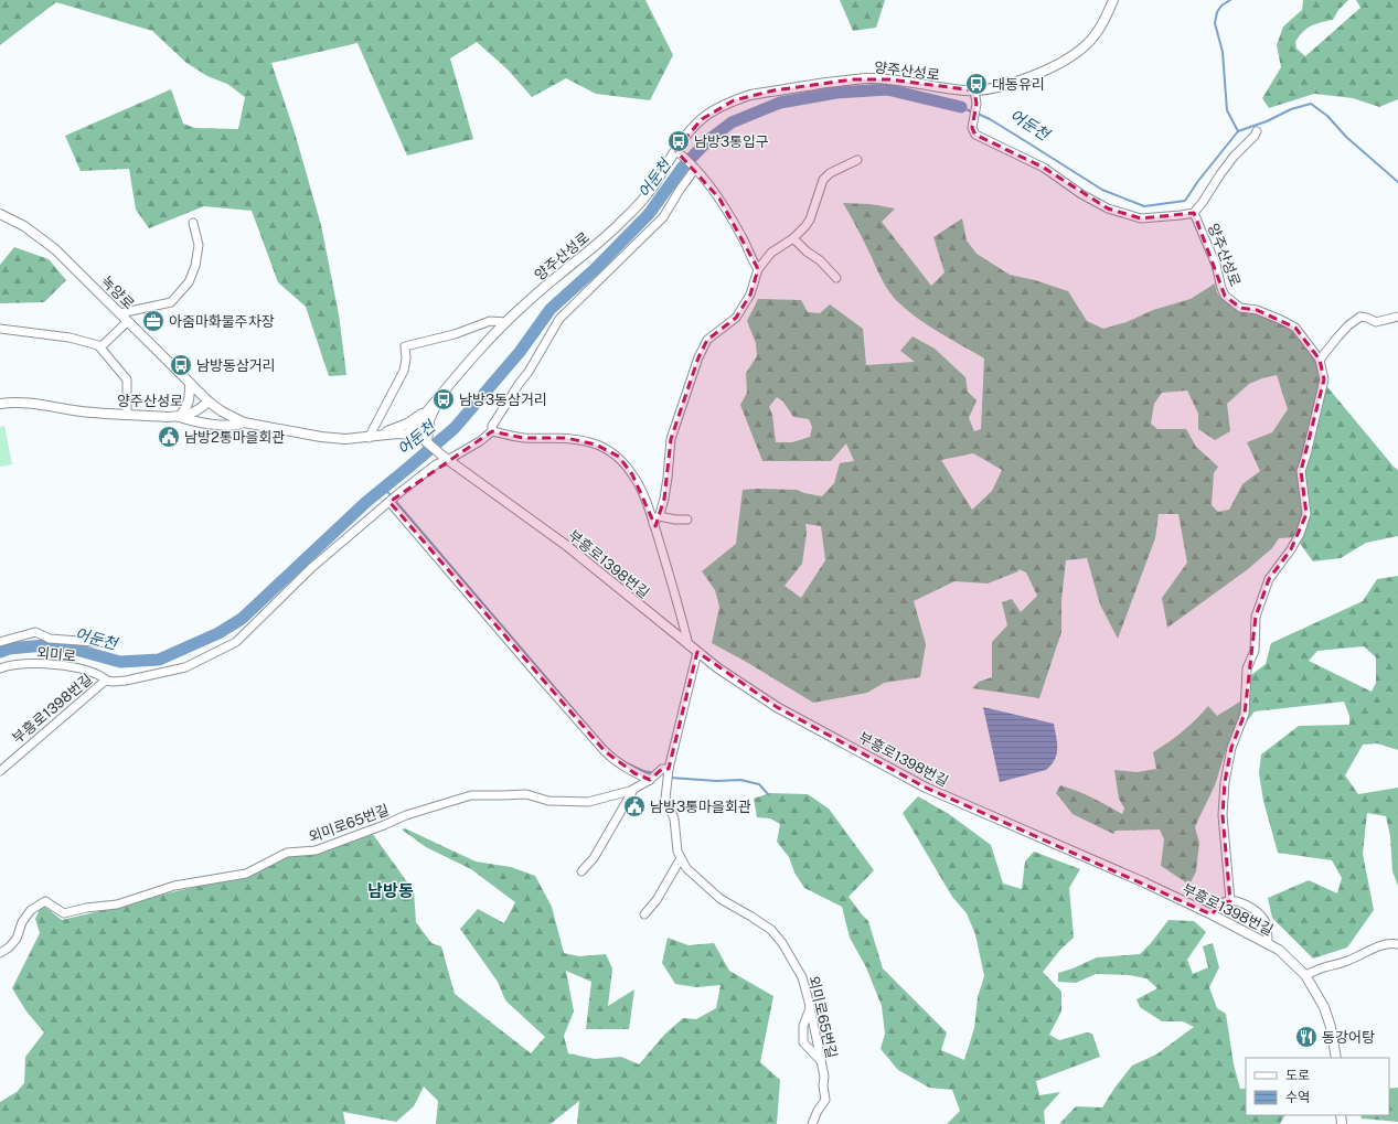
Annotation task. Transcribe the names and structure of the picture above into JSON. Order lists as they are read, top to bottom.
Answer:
{
  "streets": {
    "street": [
      "양주산성로",
      "녹양로",
      "부흥로1398번길",
      "외미로",
      "외미로65번길"
    ]
  },
  "crossings": [
    ["양주산성로", "녹양로"],
    ["양주산성로", "부흥로1398번길"],
    ["부흥로1398번길", "외미로"],
    ["부흥로1398번길", "외미로65번길"]
  ],
  "districts": ["남방동"],
  "water": ["어둔천"],
  "places": {
    "bus stop": [
      "대동유리",
      "남방3통입구",
      "남방동삼거리",
      "남방3동삼거리"
    ],
    "office": ["아줌마화물주차장"],
    "public building": ["남방2통마을회관", "남방3통마을회관"],
    "restaurant": ["동강어탕"]
  },
  "legend": ["도로", "수역"]
}
